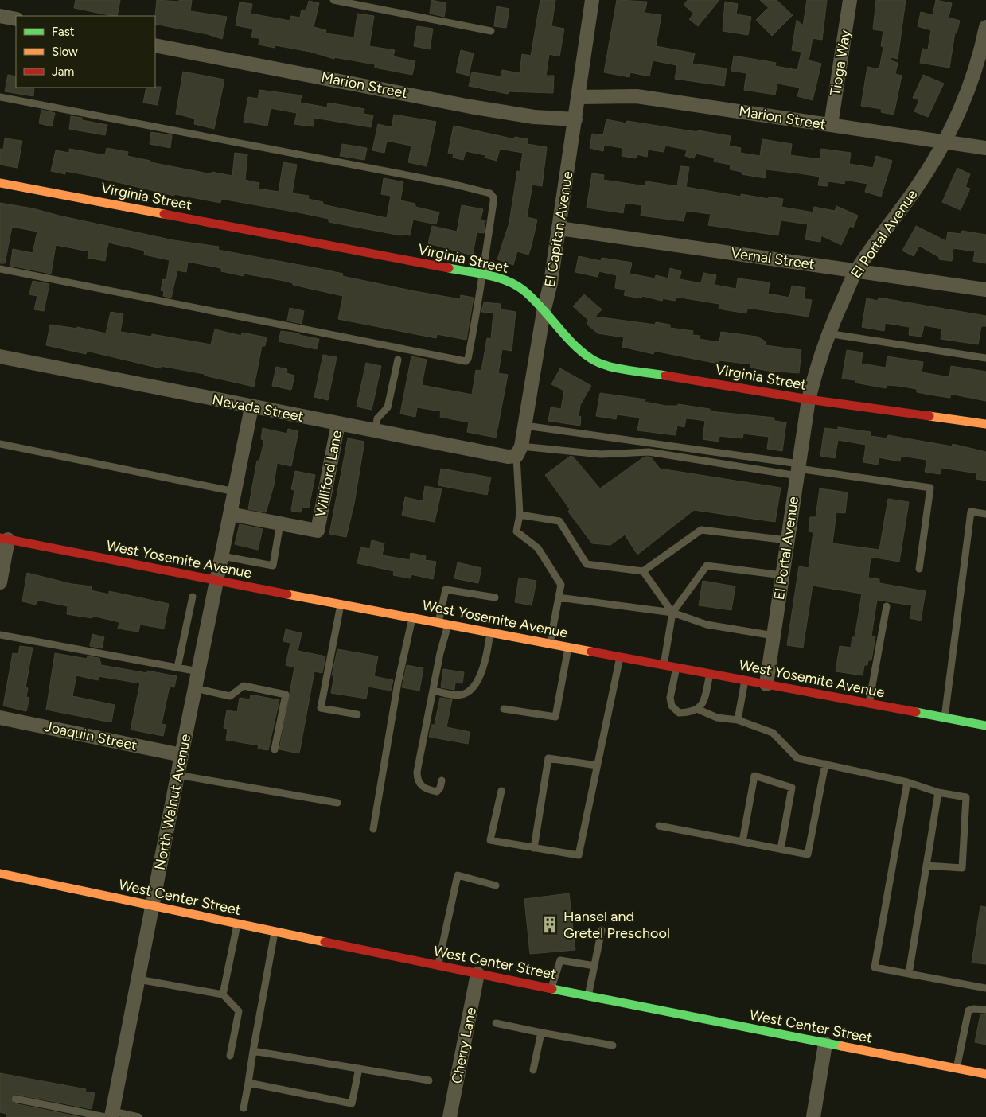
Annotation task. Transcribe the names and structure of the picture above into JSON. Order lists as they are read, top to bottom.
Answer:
{
  "streets": {
    "street": [
      "Tioga Way",
      "Marion Street",
      "Virginia Street",
      "El Capitan Avenue",
      "El Portal Avenue",
      "Vernal Street",
      "Nevada Street",
      "Williford Lane",
      "West Yosemite Avenue",
      "Joaquin Street",
      "North Walnut Avenue",
      "West Center Street",
      "Cherry Lane"
    ]
  },
  "crossings": [
    ["Tioga Way", "Marion Street"],
    ["Marion Street", "El Capitan Avenue"],
    ["Marion Street", "El Portal Avenue"],
    ["Virginia Street", "El Capitan Avenue"],
    ["Virginia Street", "El Portal Avenue"],
    ["El Capitan Avenue", "Vernal Street"],
    ["El Capitan Avenue", "Nevada Street"],
    ["El Portal Avenue", "Vernal Street"],
    ["El Portal Avenue", "West Yosemite Avenue"],
    ["Nevada Street", "Williford Lane"],
    ["Nevada Street", "North Walnut Avenue"],
    ["Williford Lane", "North Walnut Avenue"],
    ["West Yosemite Avenue", "North Walnut Avenue"],
    ["Joaquin Street", "North Walnut Avenue"],
    ["North Walnut Avenue", "West Center Street"],
    ["West Center Street", "Cherry Lane"]
  ],
  "places": {
    "building": ["Hansel and Gretel Preschool"]
  },
  "legend": ["Fast", "Slow", "Jam"]
}
